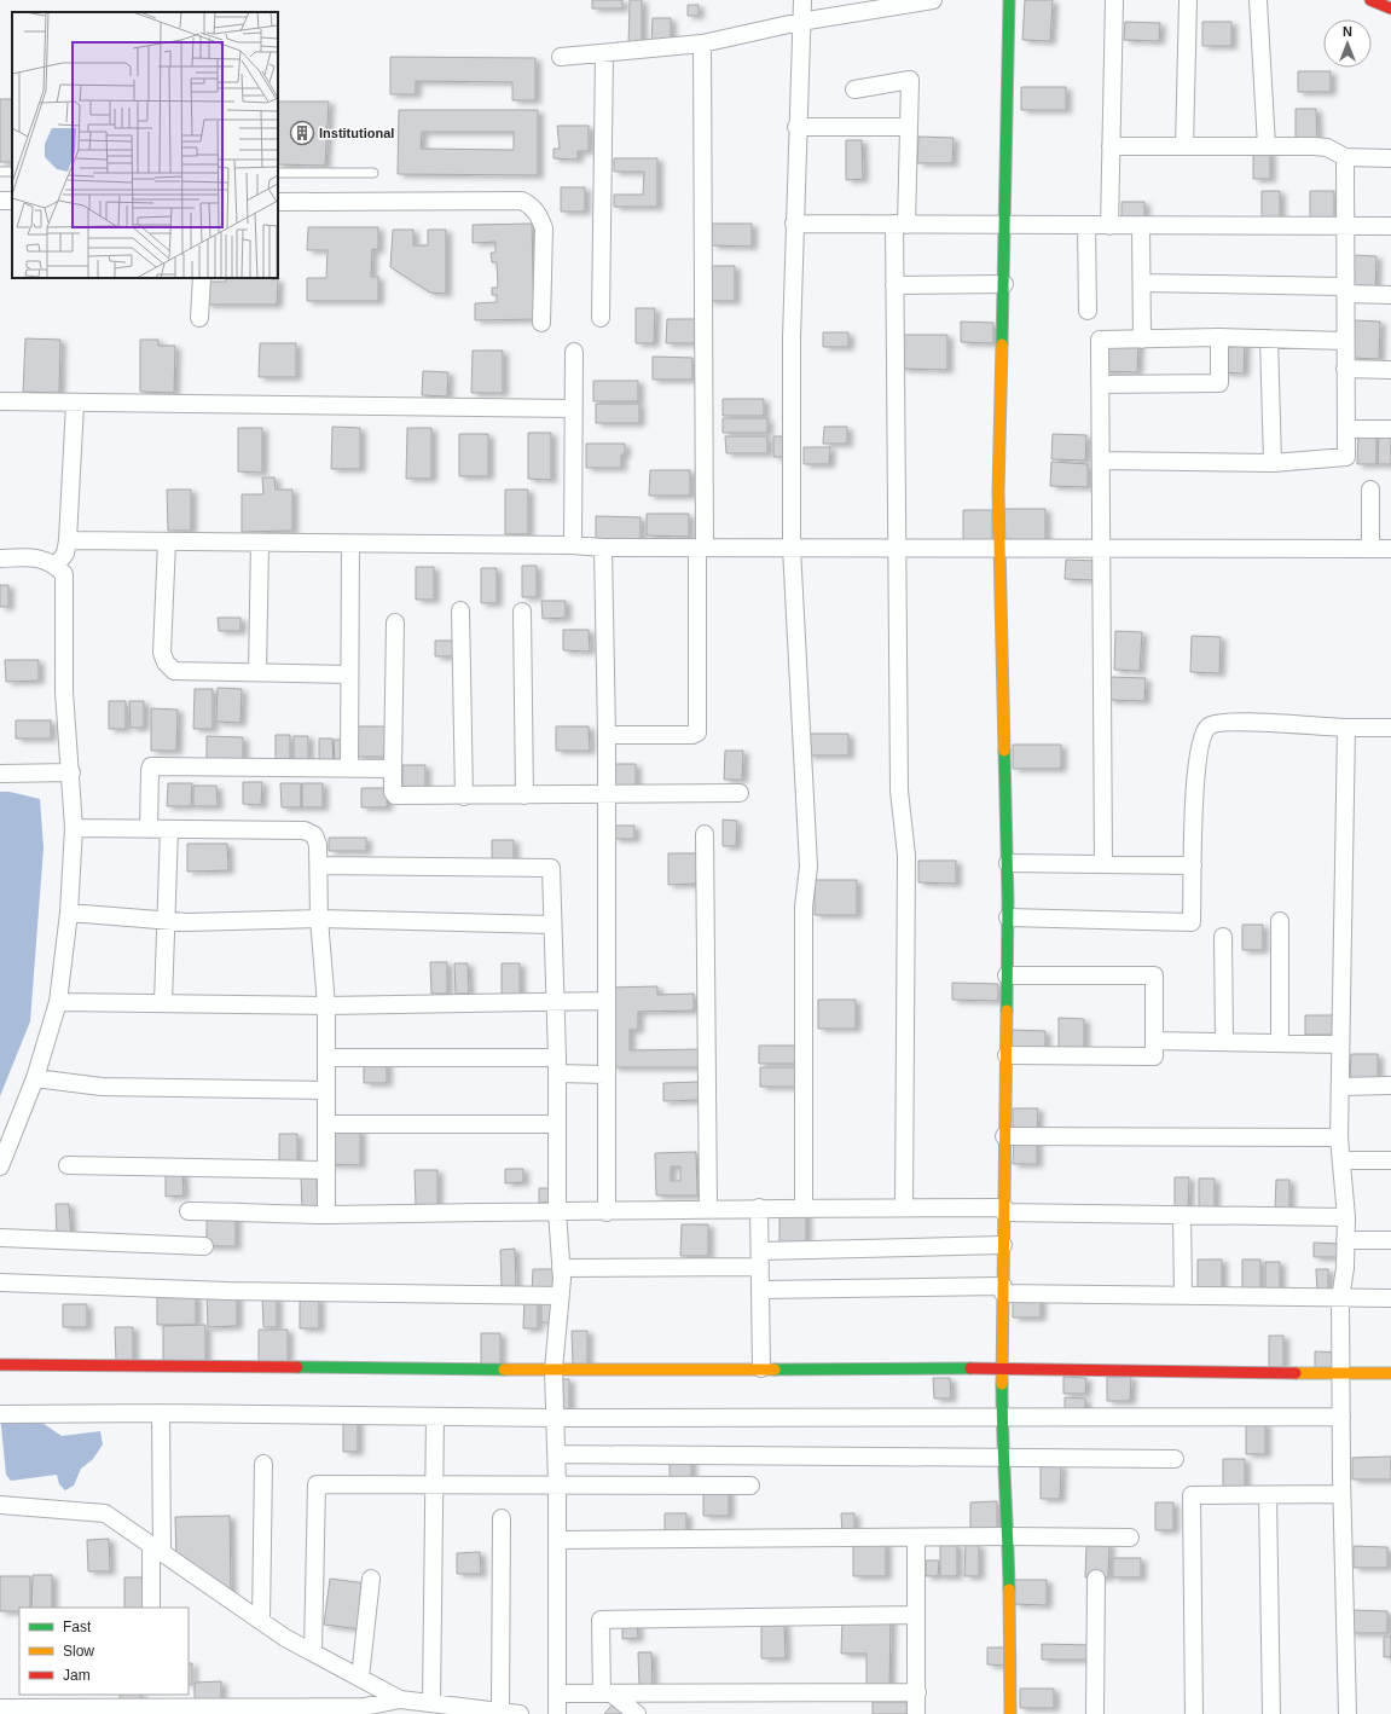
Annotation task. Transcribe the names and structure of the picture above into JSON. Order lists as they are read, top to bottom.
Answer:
{
  "places": {
    "building": ["Institutional"]
  },
  "legend": ["Fast", "Slow", "Jam"],
  "north": "top"
}
